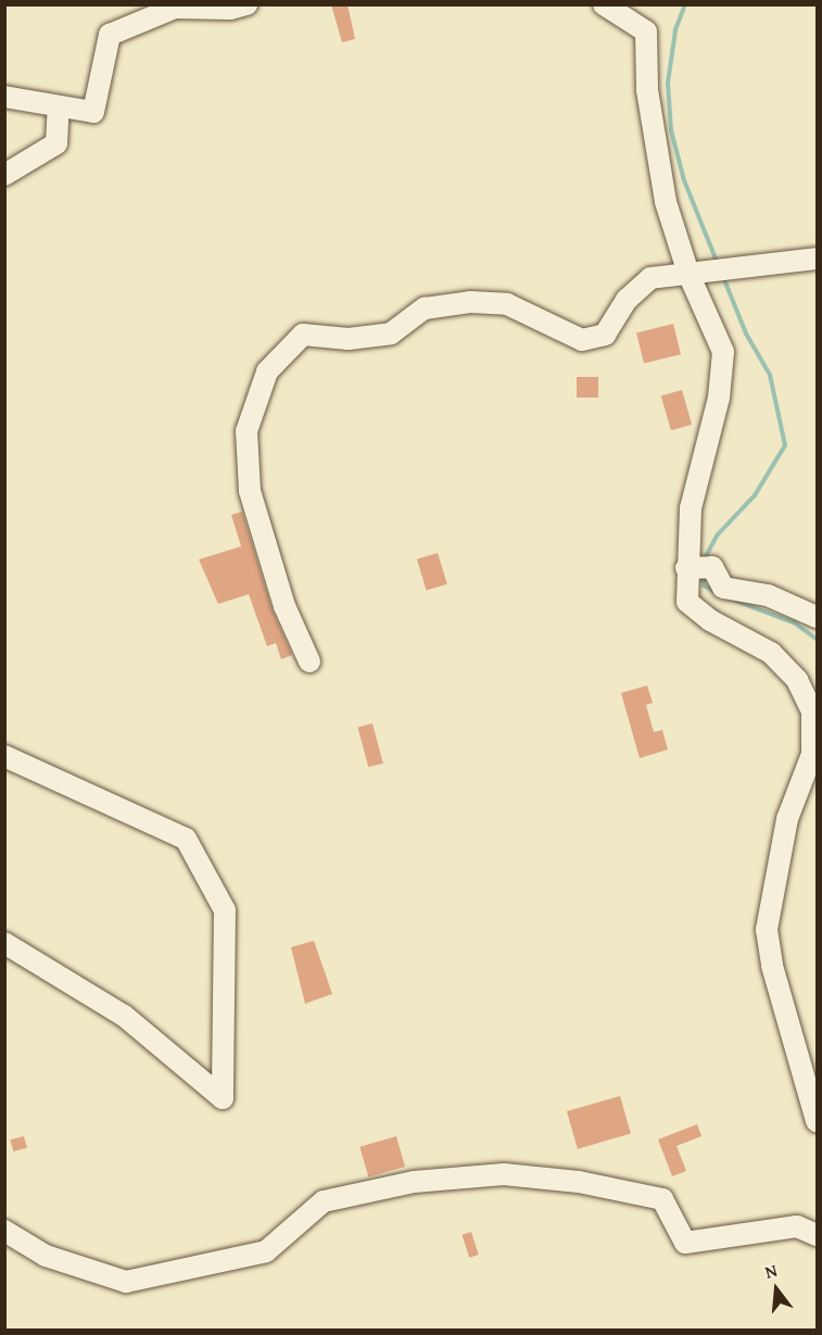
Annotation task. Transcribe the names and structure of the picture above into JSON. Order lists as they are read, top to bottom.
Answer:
{
  "north": "top"
}
